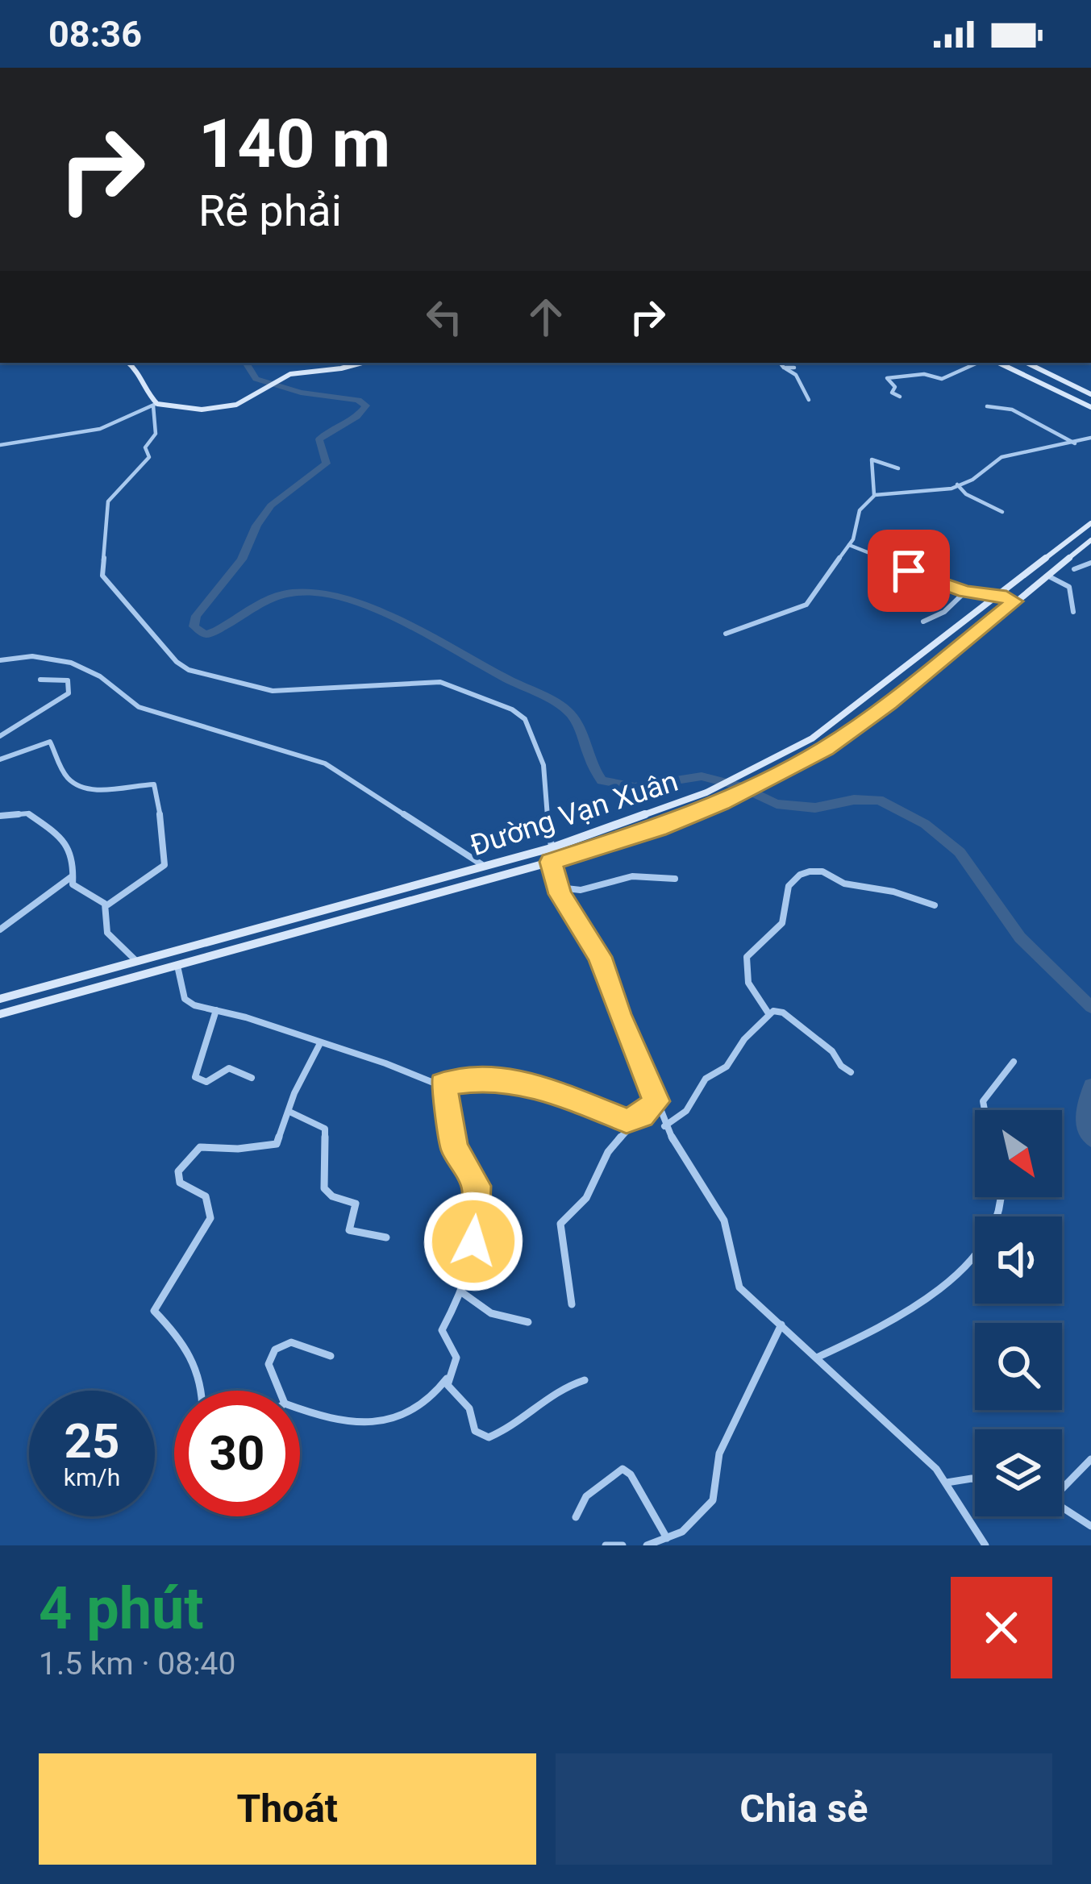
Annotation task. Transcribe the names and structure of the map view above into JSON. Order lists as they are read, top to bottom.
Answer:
{
  "streets": {
    "main road": ["Đường Vạn Xuân"]
  },
  "north": "bottom right",
  "page": {
    "status": "08:36",
    "turn": ["140 m", "Rẽ phải"],
    "speed": "25 km/h",
    "limit": "30",
    "heading": ["4 phút", "1.5 km · 08:40"],
    "buttons": ["Thoát", "Chia sẻ"]
  }
}
